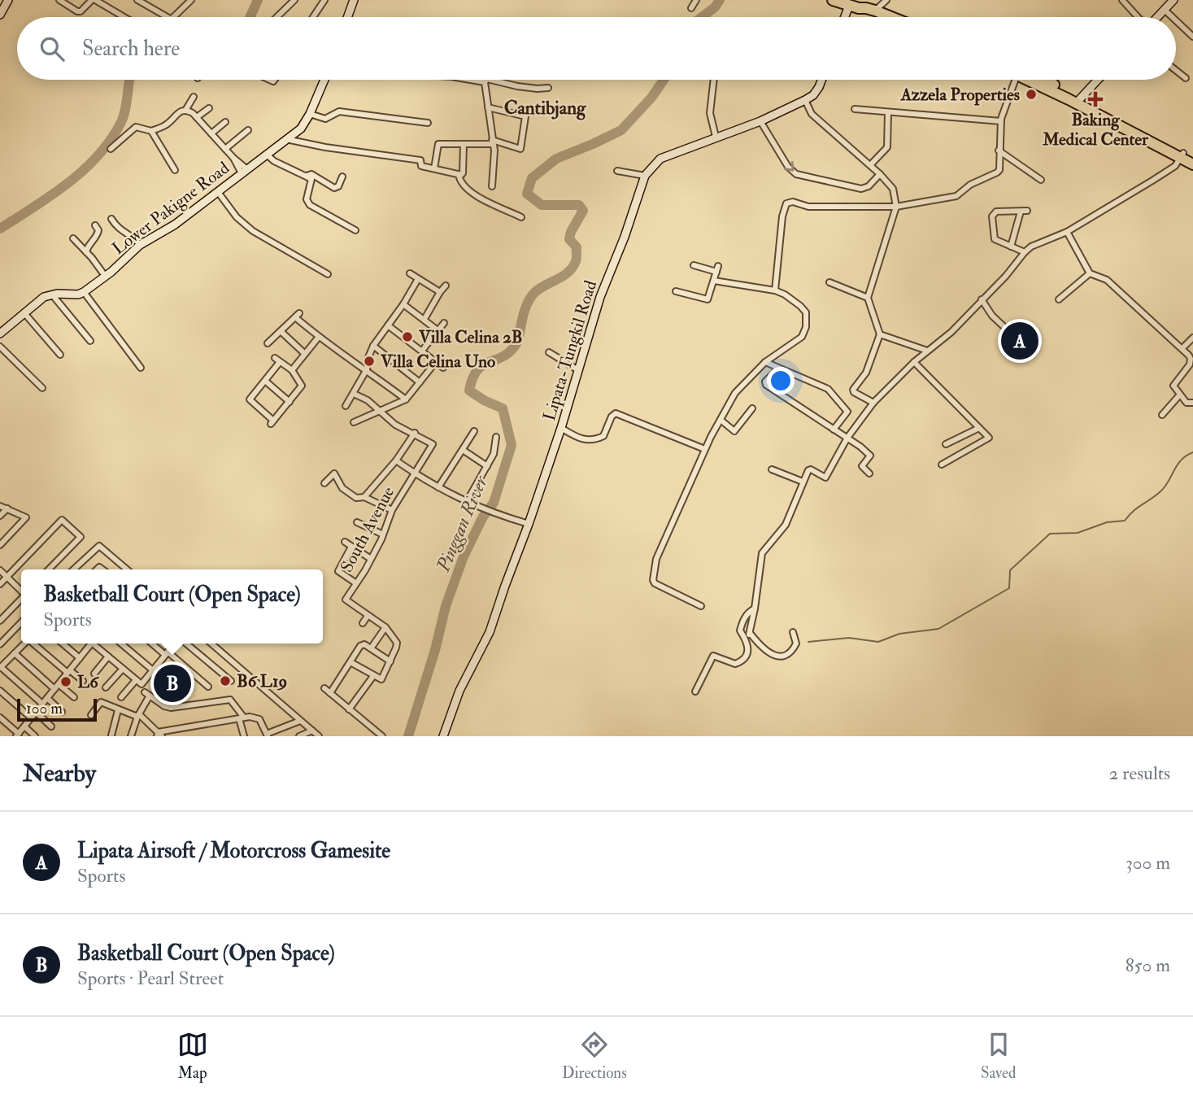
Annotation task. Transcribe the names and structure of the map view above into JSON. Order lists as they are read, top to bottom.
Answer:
{
  "streets": {
    "street": ["Lower Pakigne Road", "Lipata-Tungkil Road", "South Avenue"]
  },
  "districts": ["Cantibjang"],
  "water": ["Pinggan River"],
  "places": {
    "other": [
      "Azzela Properties",
      "Villa Celina 2B",
      "Villa Celina Uno",
      "B6 L19",
      "L6"
    ],
    "health": ["Baking Medical Center"]
  },
  "scale_bar": "100 m",
  "page": {
    "search": "Search here",
    "pins": ["A", "B"],
    "popup": ["Basketball Court (Open Space)", "Sports"],
    "scale": "100 m",
    "heading": ["Nearby", "2 results"],
    "list": [
      {
        "mark": "A",
        "name": "Lipata Airsoft / Motorcross Gamesite",
        "note": "Sports",
        "value": "300 m"
      },
      {
        "mark": "B",
        "name": "Basketball Court (Open Space)",
        "note": "Sports · Pearl Street",
        "value": "850 m"
      }
    ],
    "nav": ["Map", "Directions", "Saved"]
  }
}
